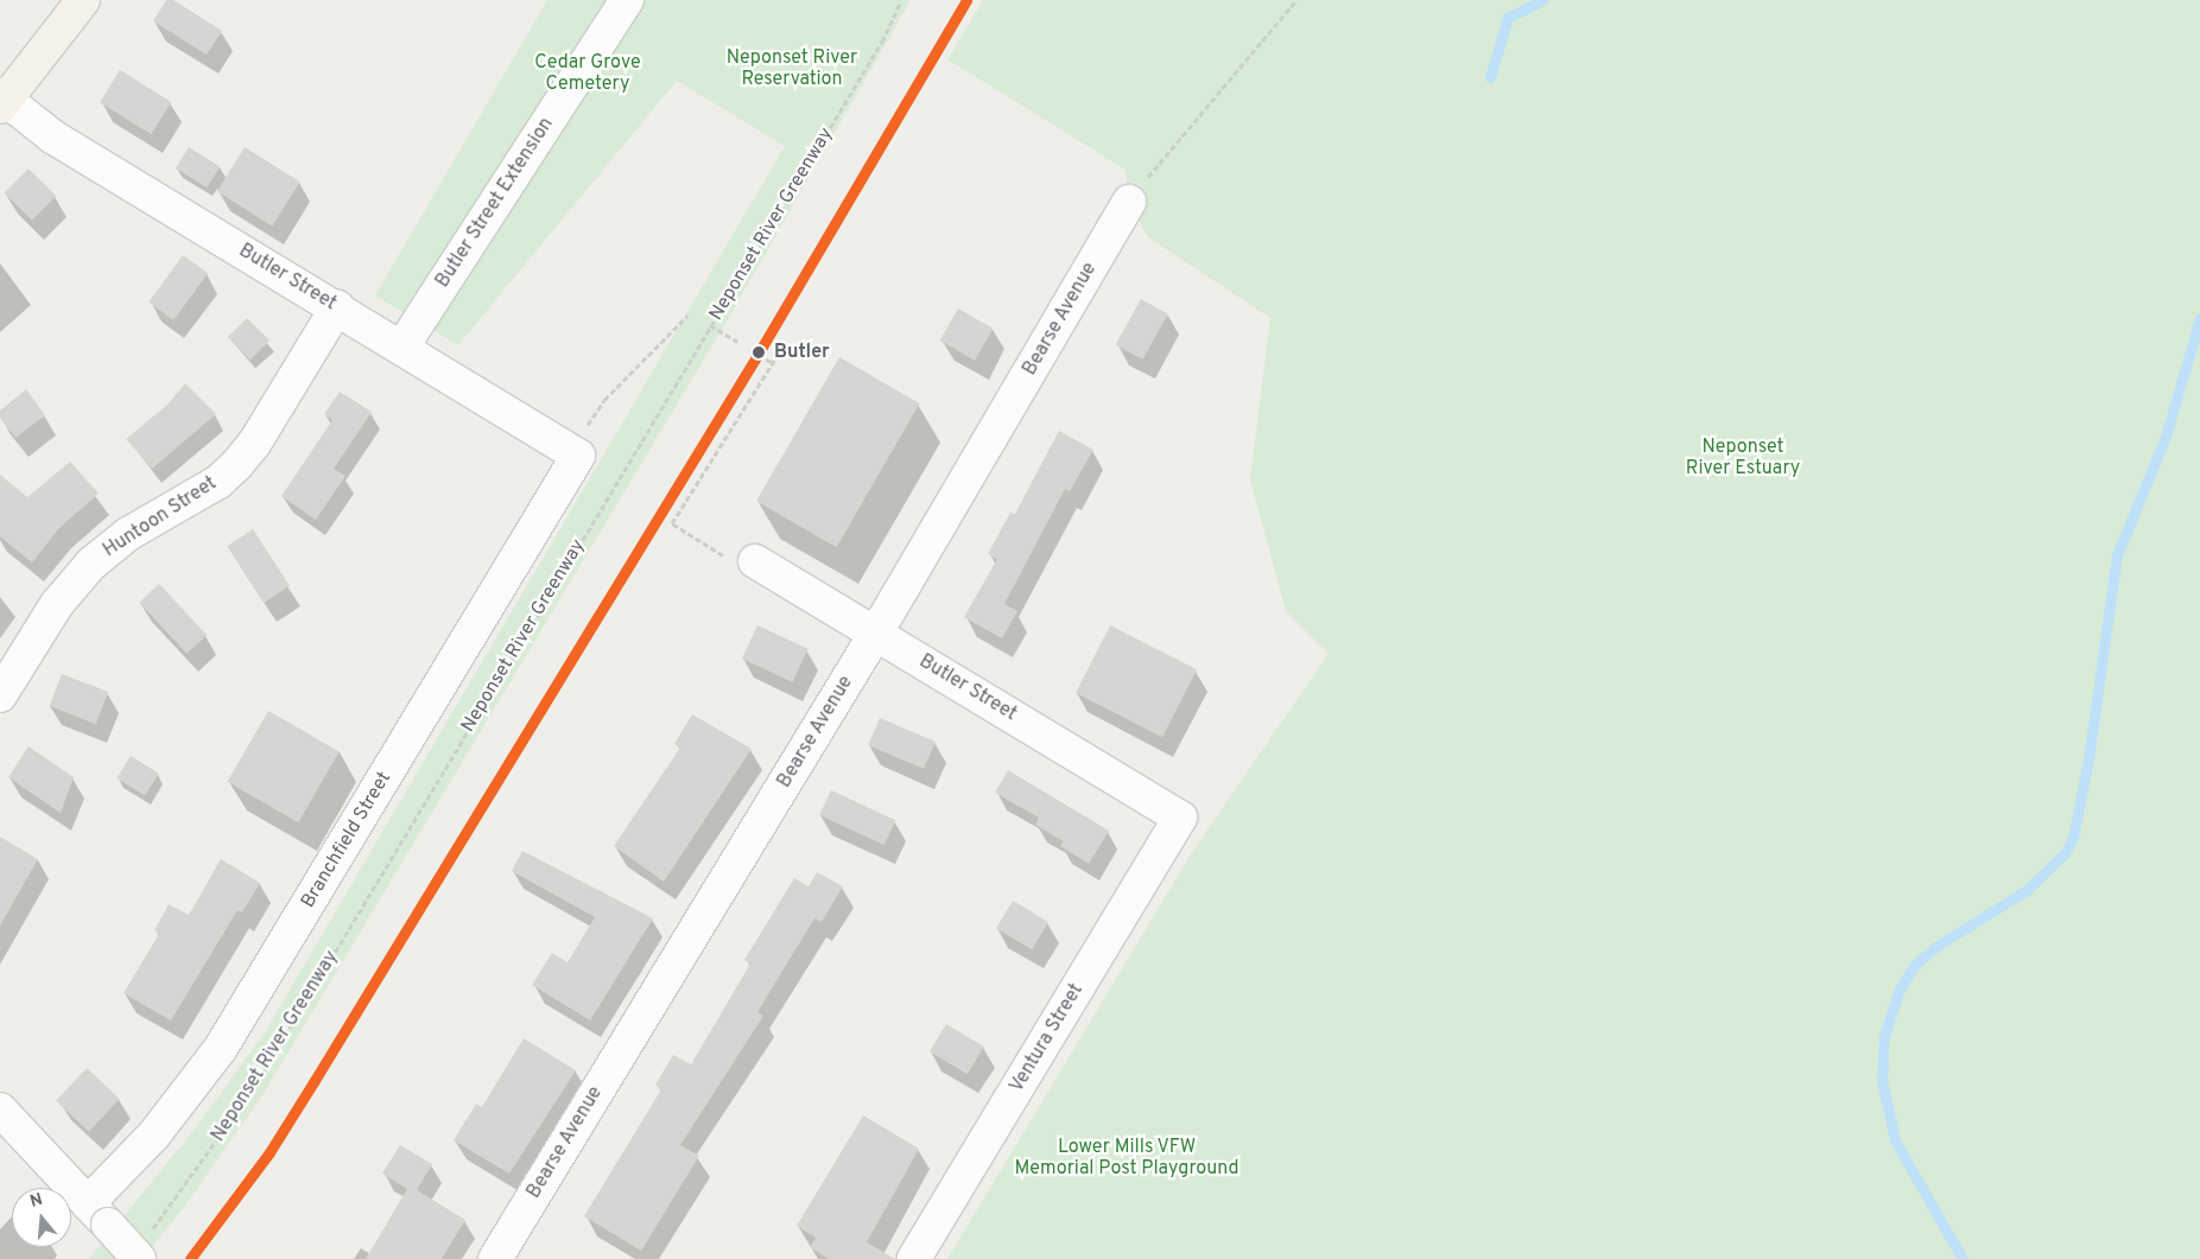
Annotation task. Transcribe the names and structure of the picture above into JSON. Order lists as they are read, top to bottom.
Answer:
{
  "streets": {
    "street": [
      "Butler Street Extension",
      "Butler Street",
      "Bearse Avenue",
      "Huntoon Street",
      "Branchfield Street",
      "Ventura Street"
    ],
    "path": ["Neponset River Greenway"]
  },
  "crossings": [
    ["Butler Street Extension", "Butler Street"],
    ["Butler Street", "Bearse Avenue"],
    ["Butler Street", "Huntoon Street"],
    ["Butler Street", "Branchfield Street"],
    ["Butler Street", "Ventura Street"]
  ],
  "parks": [
    "Neponset River Reservation",
    "Cedar Grove Cemetery",
    "Neponset River Estuary",
    "Lower Mills VFW Memorial Post Playground"
  ],
  "places": ["Butler"],
  "north": "top"
}
